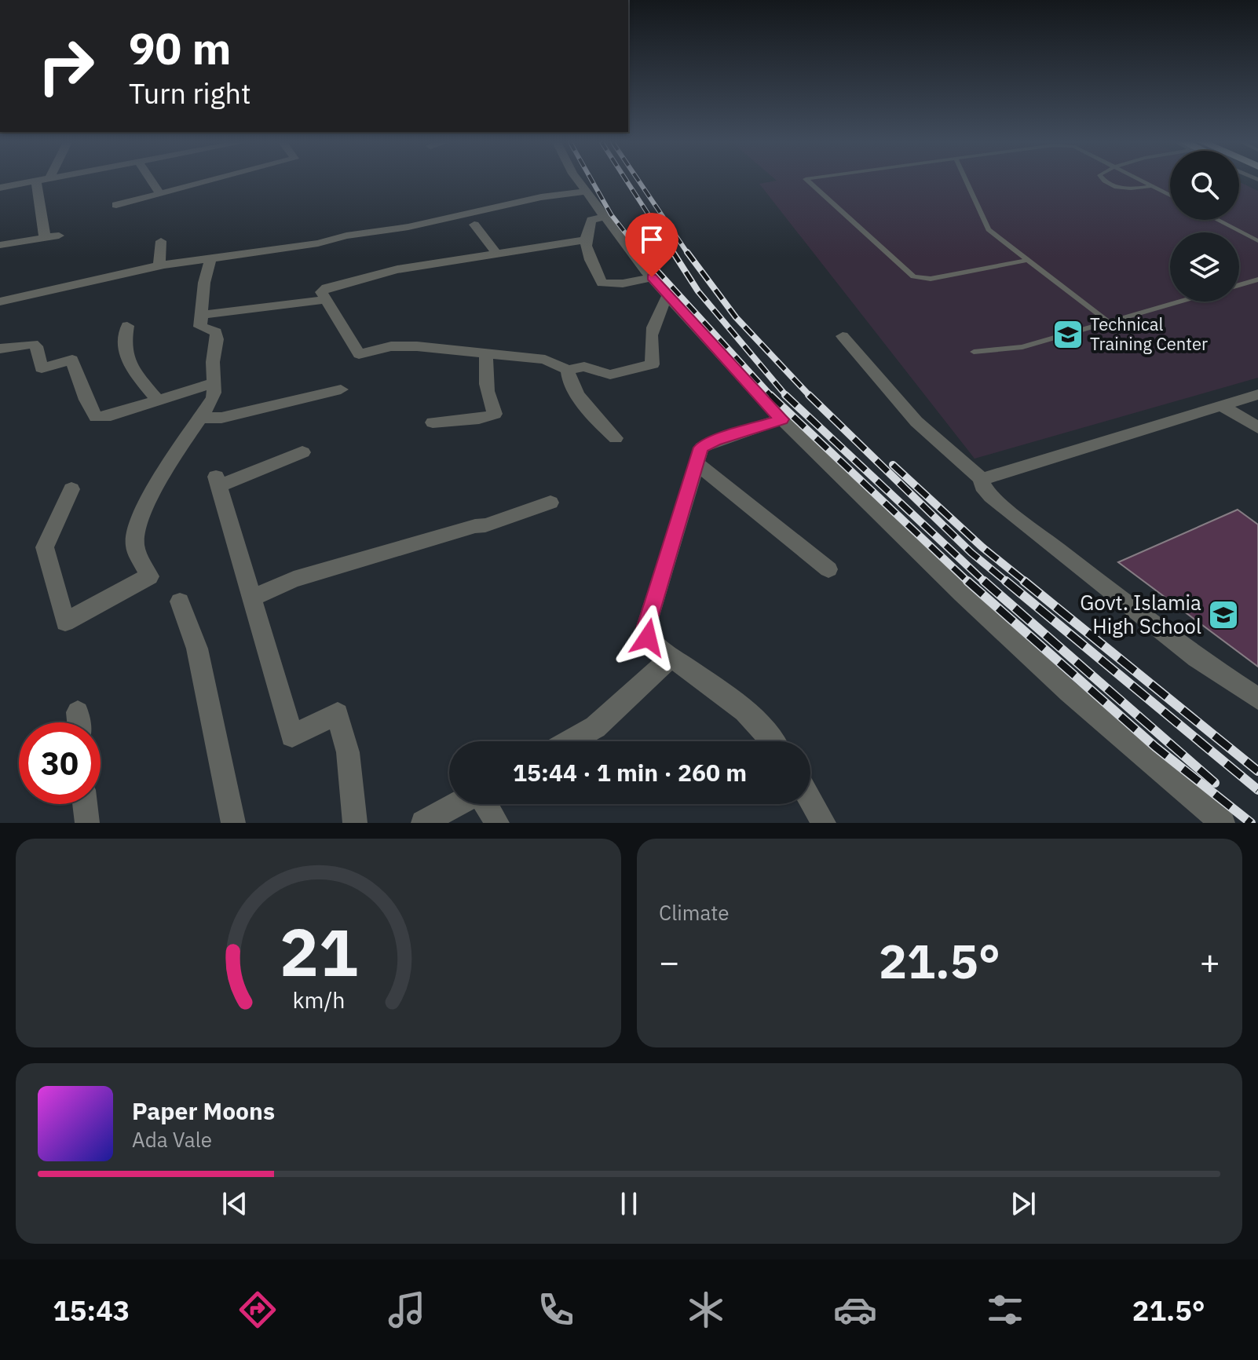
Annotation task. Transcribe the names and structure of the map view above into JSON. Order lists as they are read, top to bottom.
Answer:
{
  "places": {
    "school or university": ["Technical Training Center", "Govt. Islamia High School"]
  },
  "page": {
    "turn": ["90 m", "Turn right"],
    "limit": "30",
    "trip": "15:44 · 1 min · 260 m",
    "tile": "Climate",
    "heat": ["−", "21.5°", "+"],
    "song": ["Paper Moons", "Ada Vale"],
    "tabs": ["15:43", "21.5°"],
    "gauge": ["21", "km/h"]
  }
}
